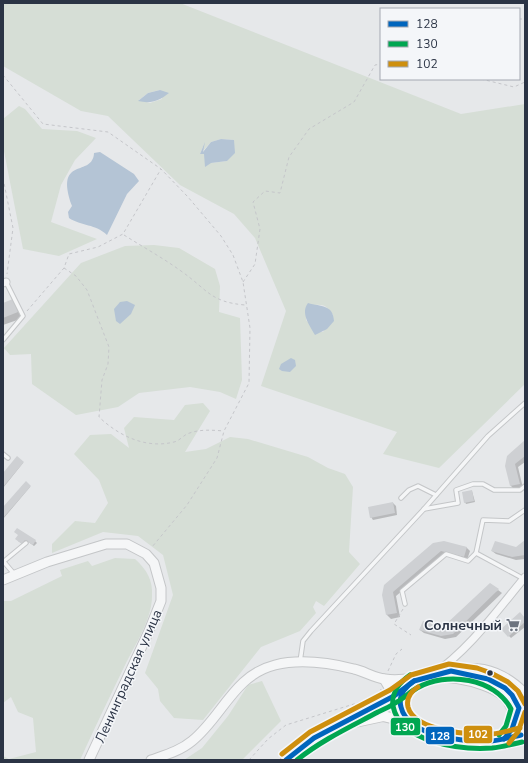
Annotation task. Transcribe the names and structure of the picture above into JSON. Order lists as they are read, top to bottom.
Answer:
{
  "streets": {
    "street": ["Ленинградская улица"]
  },
  "places": {
    "supermarket": ["Солнечный"]
  },
  "lines": ["transit line 102", "transit line 128", "transit line 130"],
  "legend": ["128", "130", "102"]
}
